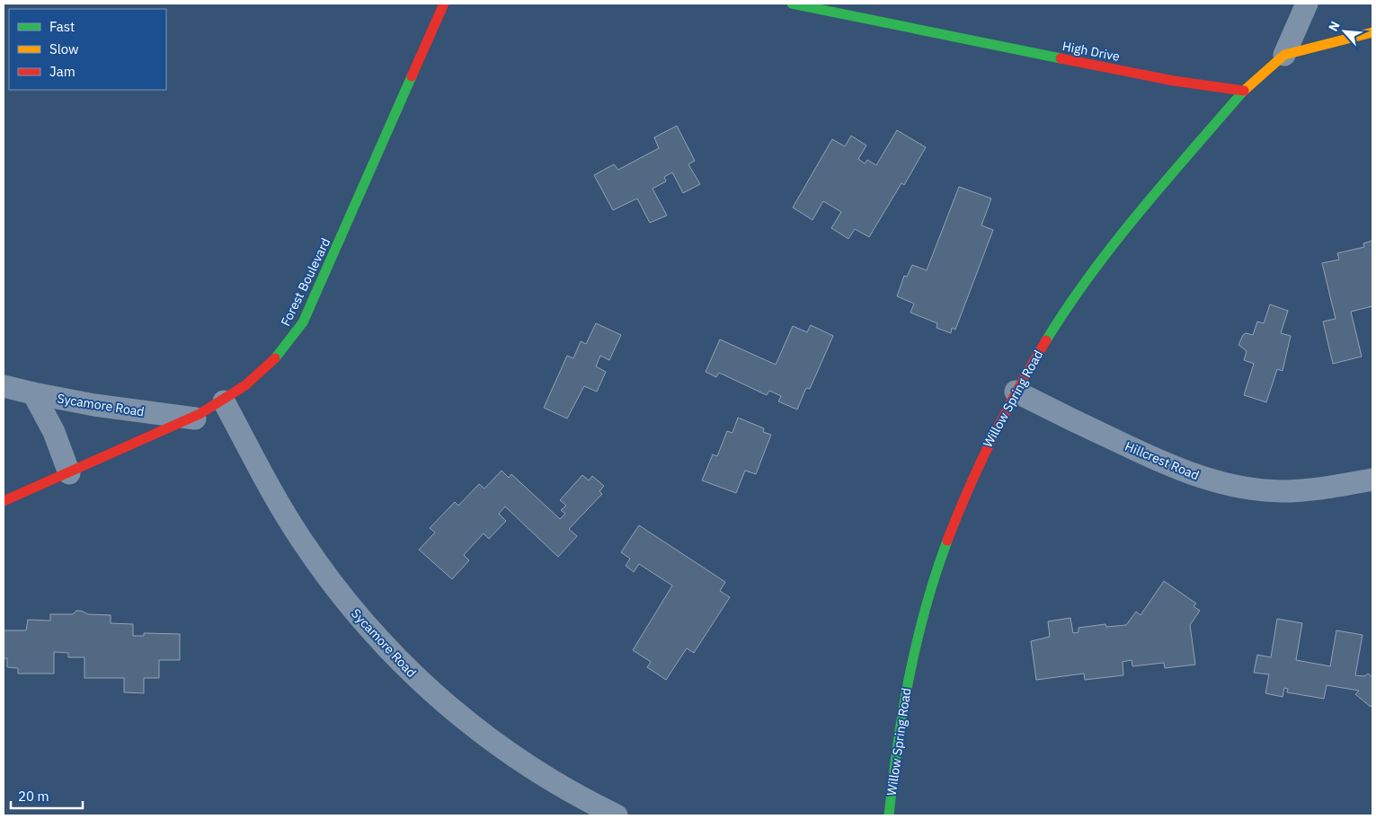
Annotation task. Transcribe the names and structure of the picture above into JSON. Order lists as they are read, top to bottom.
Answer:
{
  "streets": {
    "street": [
      "High Drive",
      "Forest Boulevard",
      "Willow Spring Road",
      "Sycamore Road",
      "Hillcrest Road"
    ]
  },
  "crossings": [
    ["High Drive", "Willow Spring Road"],
    ["Forest Boulevard", "Sycamore Road"],
    ["Willow Spring Road", "Hillcrest Road"]
  ],
  "legend": ["Fast", "Slow", "Jam"],
  "scale_bar": "20 m",
  "north": "top left"
}
